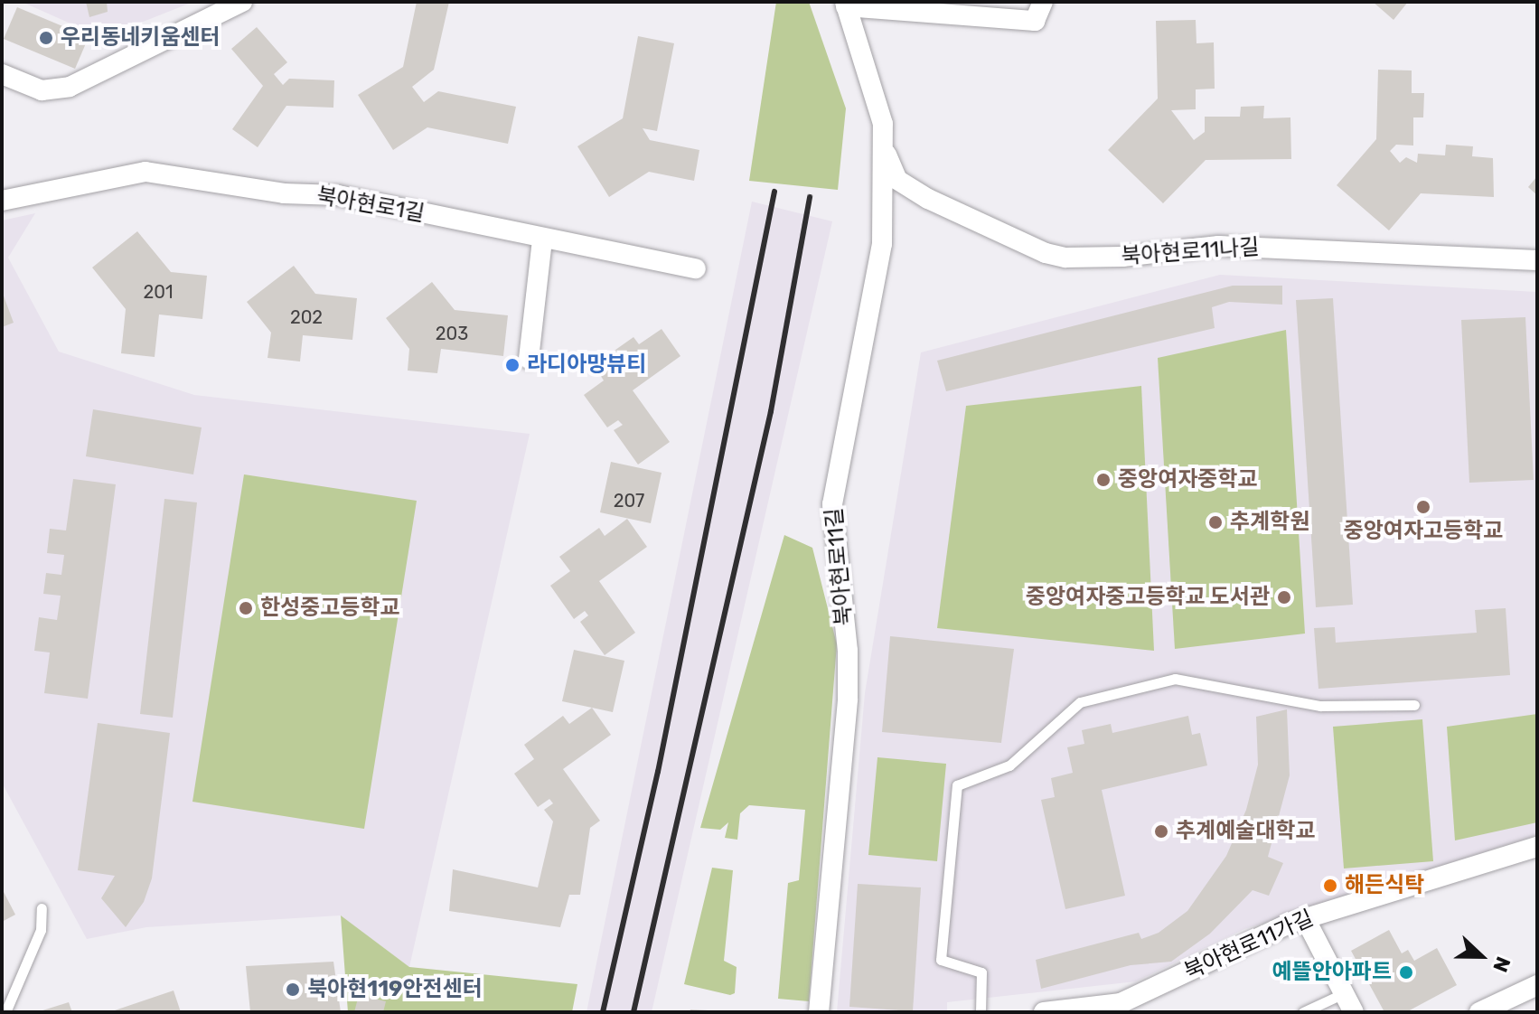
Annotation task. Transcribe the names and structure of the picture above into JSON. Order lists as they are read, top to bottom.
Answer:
{
  "streets": {
    "street": [
      "북아현로1길",
      "북아현로11나길",
      "북아현로11길",
      "북아현로11가길"
    ]
  },
  "crossings": [
    ["북아현로11나길", "북아현로11길"]
  ],
  "places": [
    "우리동네키움센터",
    "라디아망뷰티",
    "중앙여자중학교",
    "중앙여자고등학교",
    "추계학원",
    "중앙여자중고등학교 도서관",
    "한성중고등학교",
    "추계예술대학교",
    "해든식탁",
    "예뜰안아파트",
    "북아현119안전센터"
  ],
  "house_numbers": [
    "201",
    "202",
    "203",
    "207"
  ],
  "north": "right"
}
